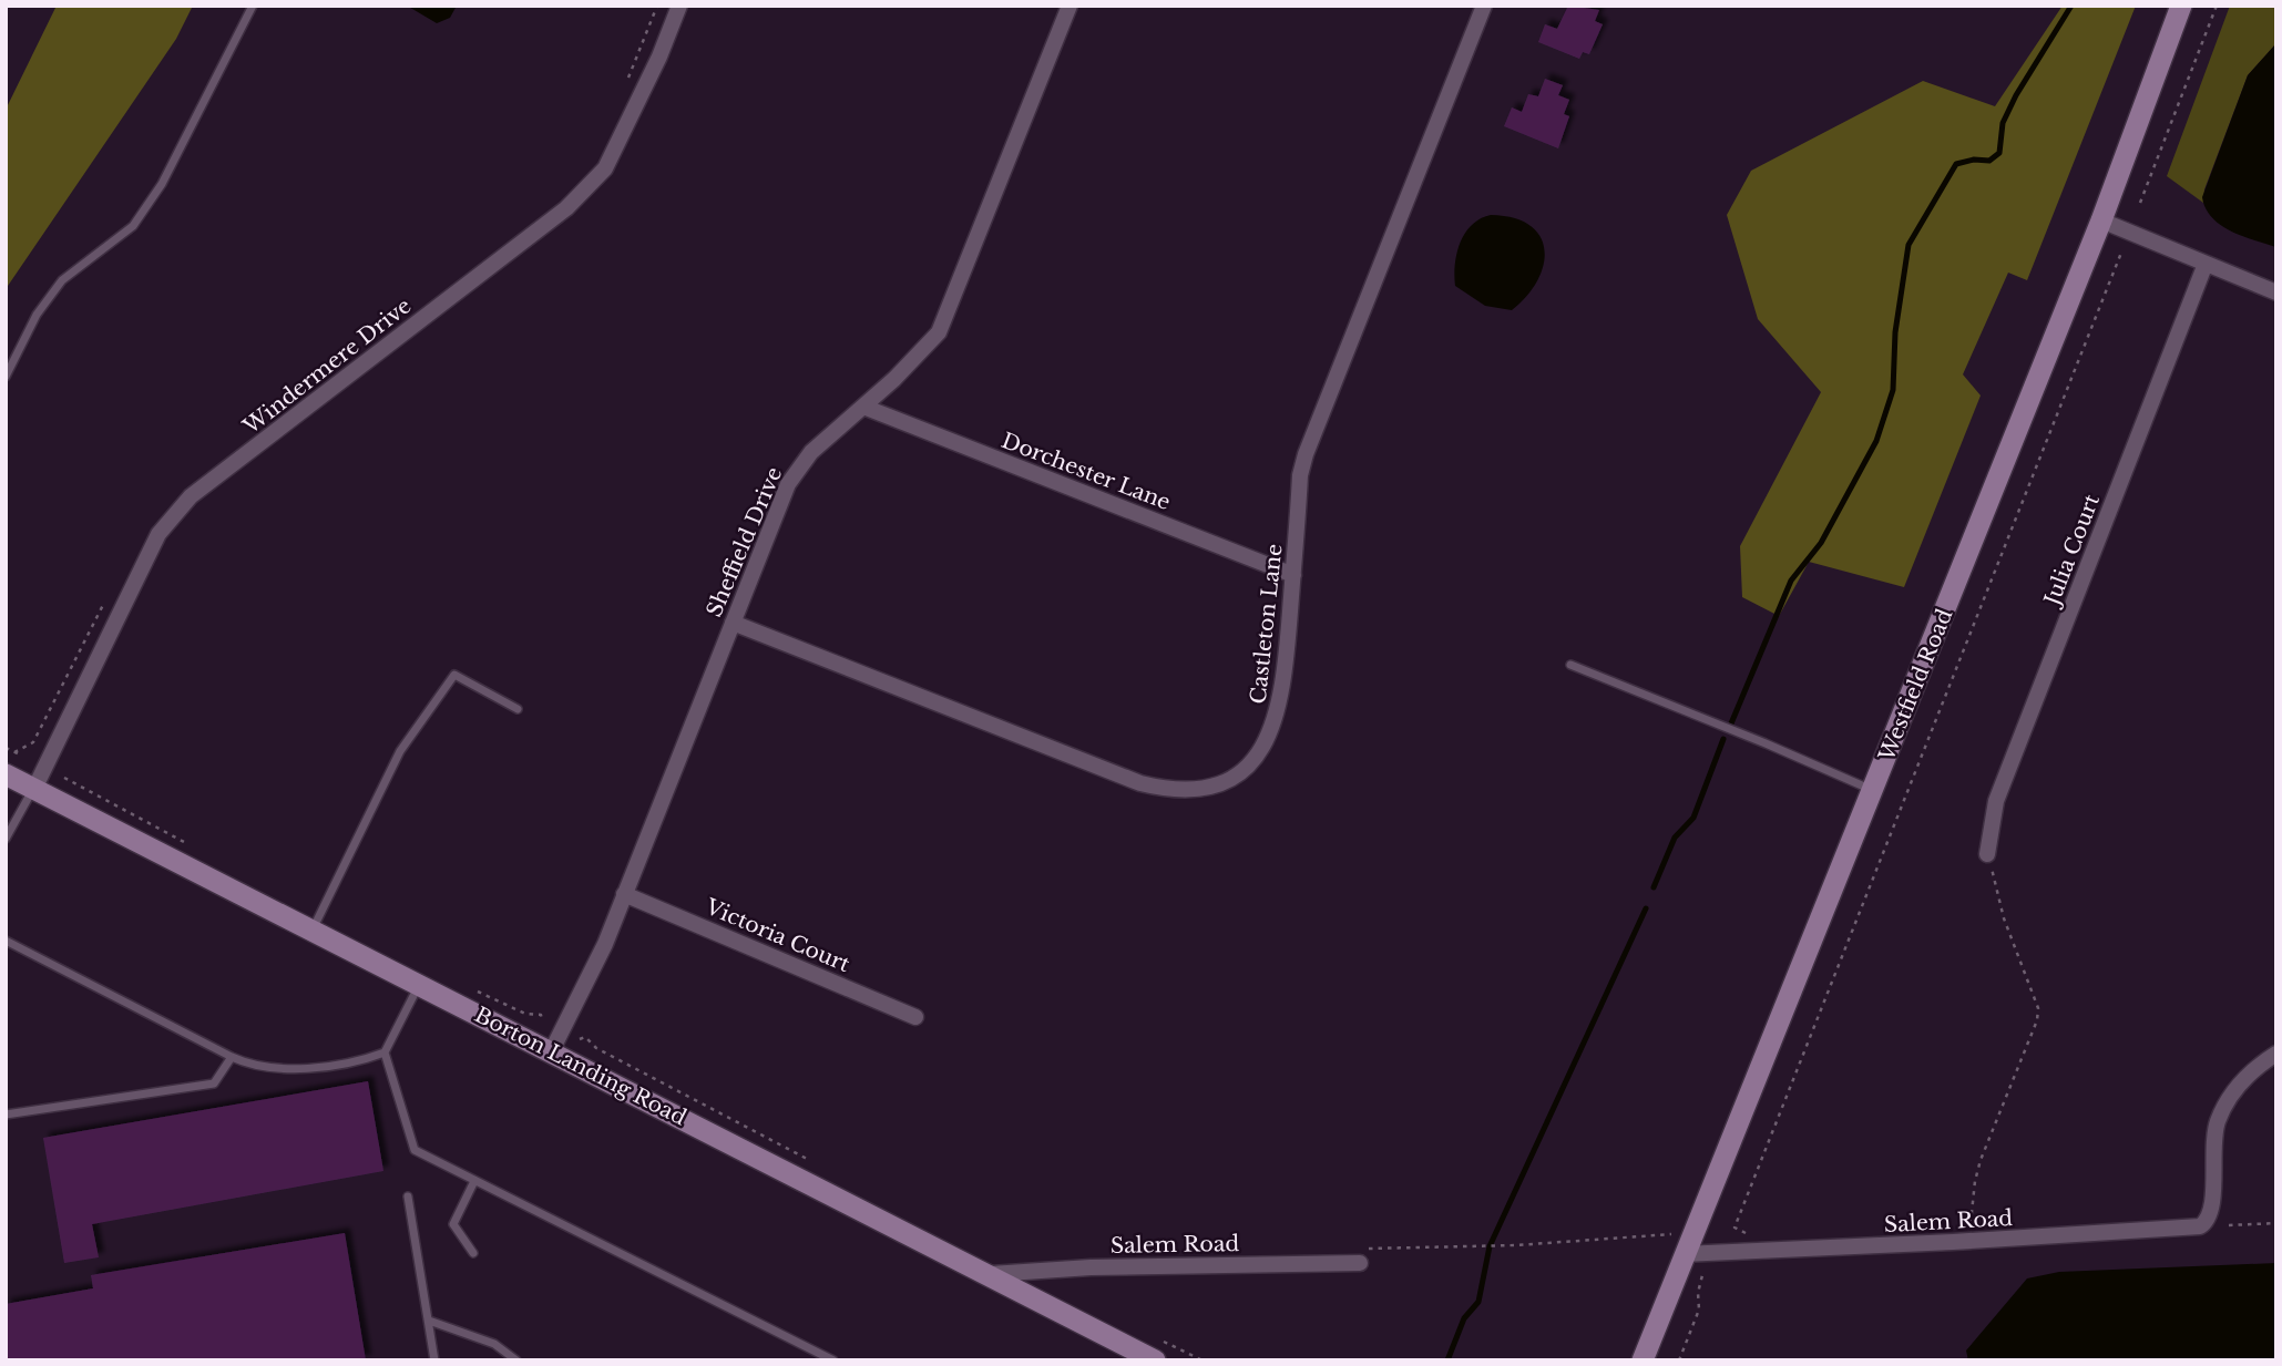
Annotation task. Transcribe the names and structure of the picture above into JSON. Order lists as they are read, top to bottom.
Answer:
{
  "streets": {
    "street": [
      "Windermere Drive",
      "Dorchester Lane",
      "Sheffield Drive",
      "Julia Court",
      "Castleton Lane",
      "Westfield Road",
      "Victoria Court",
      "Borton Landing Road",
      "Salem Road"
    ]
  },
  "crossings": [
    ["Windermere Drive", "Borton Landing Road"],
    ["Dorchester Lane", "Sheffield Drive"],
    ["Dorchester Lane", "Castleton Lane"],
    ["Sheffield Drive", "Castleton Lane"],
    ["Sheffield Drive", "Victoria Court"],
    ["Sheffield Drive", "Borton Landing Road"],
    ["Westfield Road", "Salem Road"],
    ["Borton Landing Road", "Salem Road"]
  ]
}
